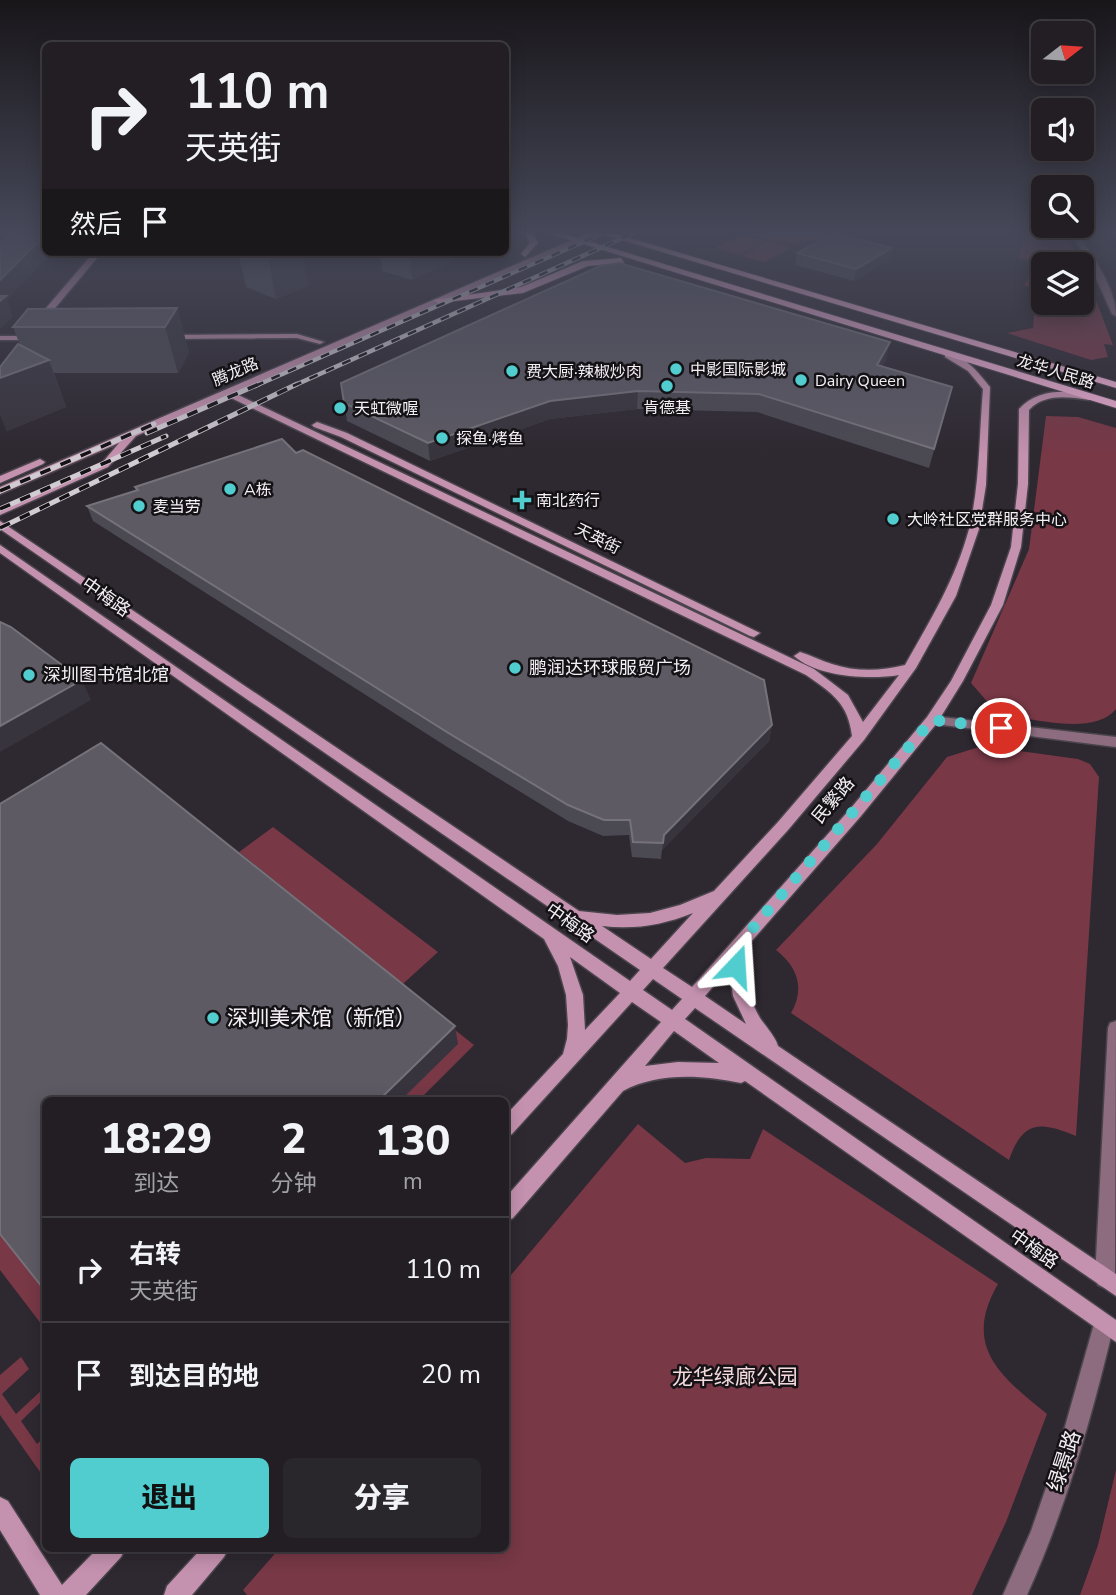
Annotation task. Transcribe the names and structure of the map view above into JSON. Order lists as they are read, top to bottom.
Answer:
{
  "streets": {
    "main road": [
      "腾龙路",
      "龙华人民路",
      "天英街",
      "中梅路",
      "民繁路"
    ],
    "street": ["绿景路"]
  },
  "crossings": [
    ["腾龙路", "天英街"],
    ["龙华人民路", "民繁路"],
    ["天英街", "民繁路"],
    ["中梅路", "民繁路"],
    ["中梅路", "绿景路"]
  ],
  "parks": ["龙华绿廊公园"],
  "places": {
    "other": [
      "中影国际影城",
      "费大厨·辣椒炒肉",
      "Dairy Queen",
      "肯德基",
      "天虹微喔",
      "探鱼·烤鱼",
      "A栋",
      "麦当劳",
      "大岭社区党群服务中心",
      "鹏润达环球服贸广场",
      "深圳图书馆北馆",
      "深圳美术馆（新馆）"
    ],
    "health": ["南北药行"]
  },
  "north": "right",
  "page": {
    "turn": ["110 m", "天英街"],
    "then": "然后",
    "eta": [
      "18:29",
      "到达",
      "2",
      "分钟",
      "130",
      "m"
    ],
    "list": [
      {
        "name": "右转",
        "note": "天英街",
        "value": "110 m"
      },
      {
        "name": "到达目的地",
        "value": "20 m"
      }
    ],
    "buttons": ["退出", "分享"]
  }
}
